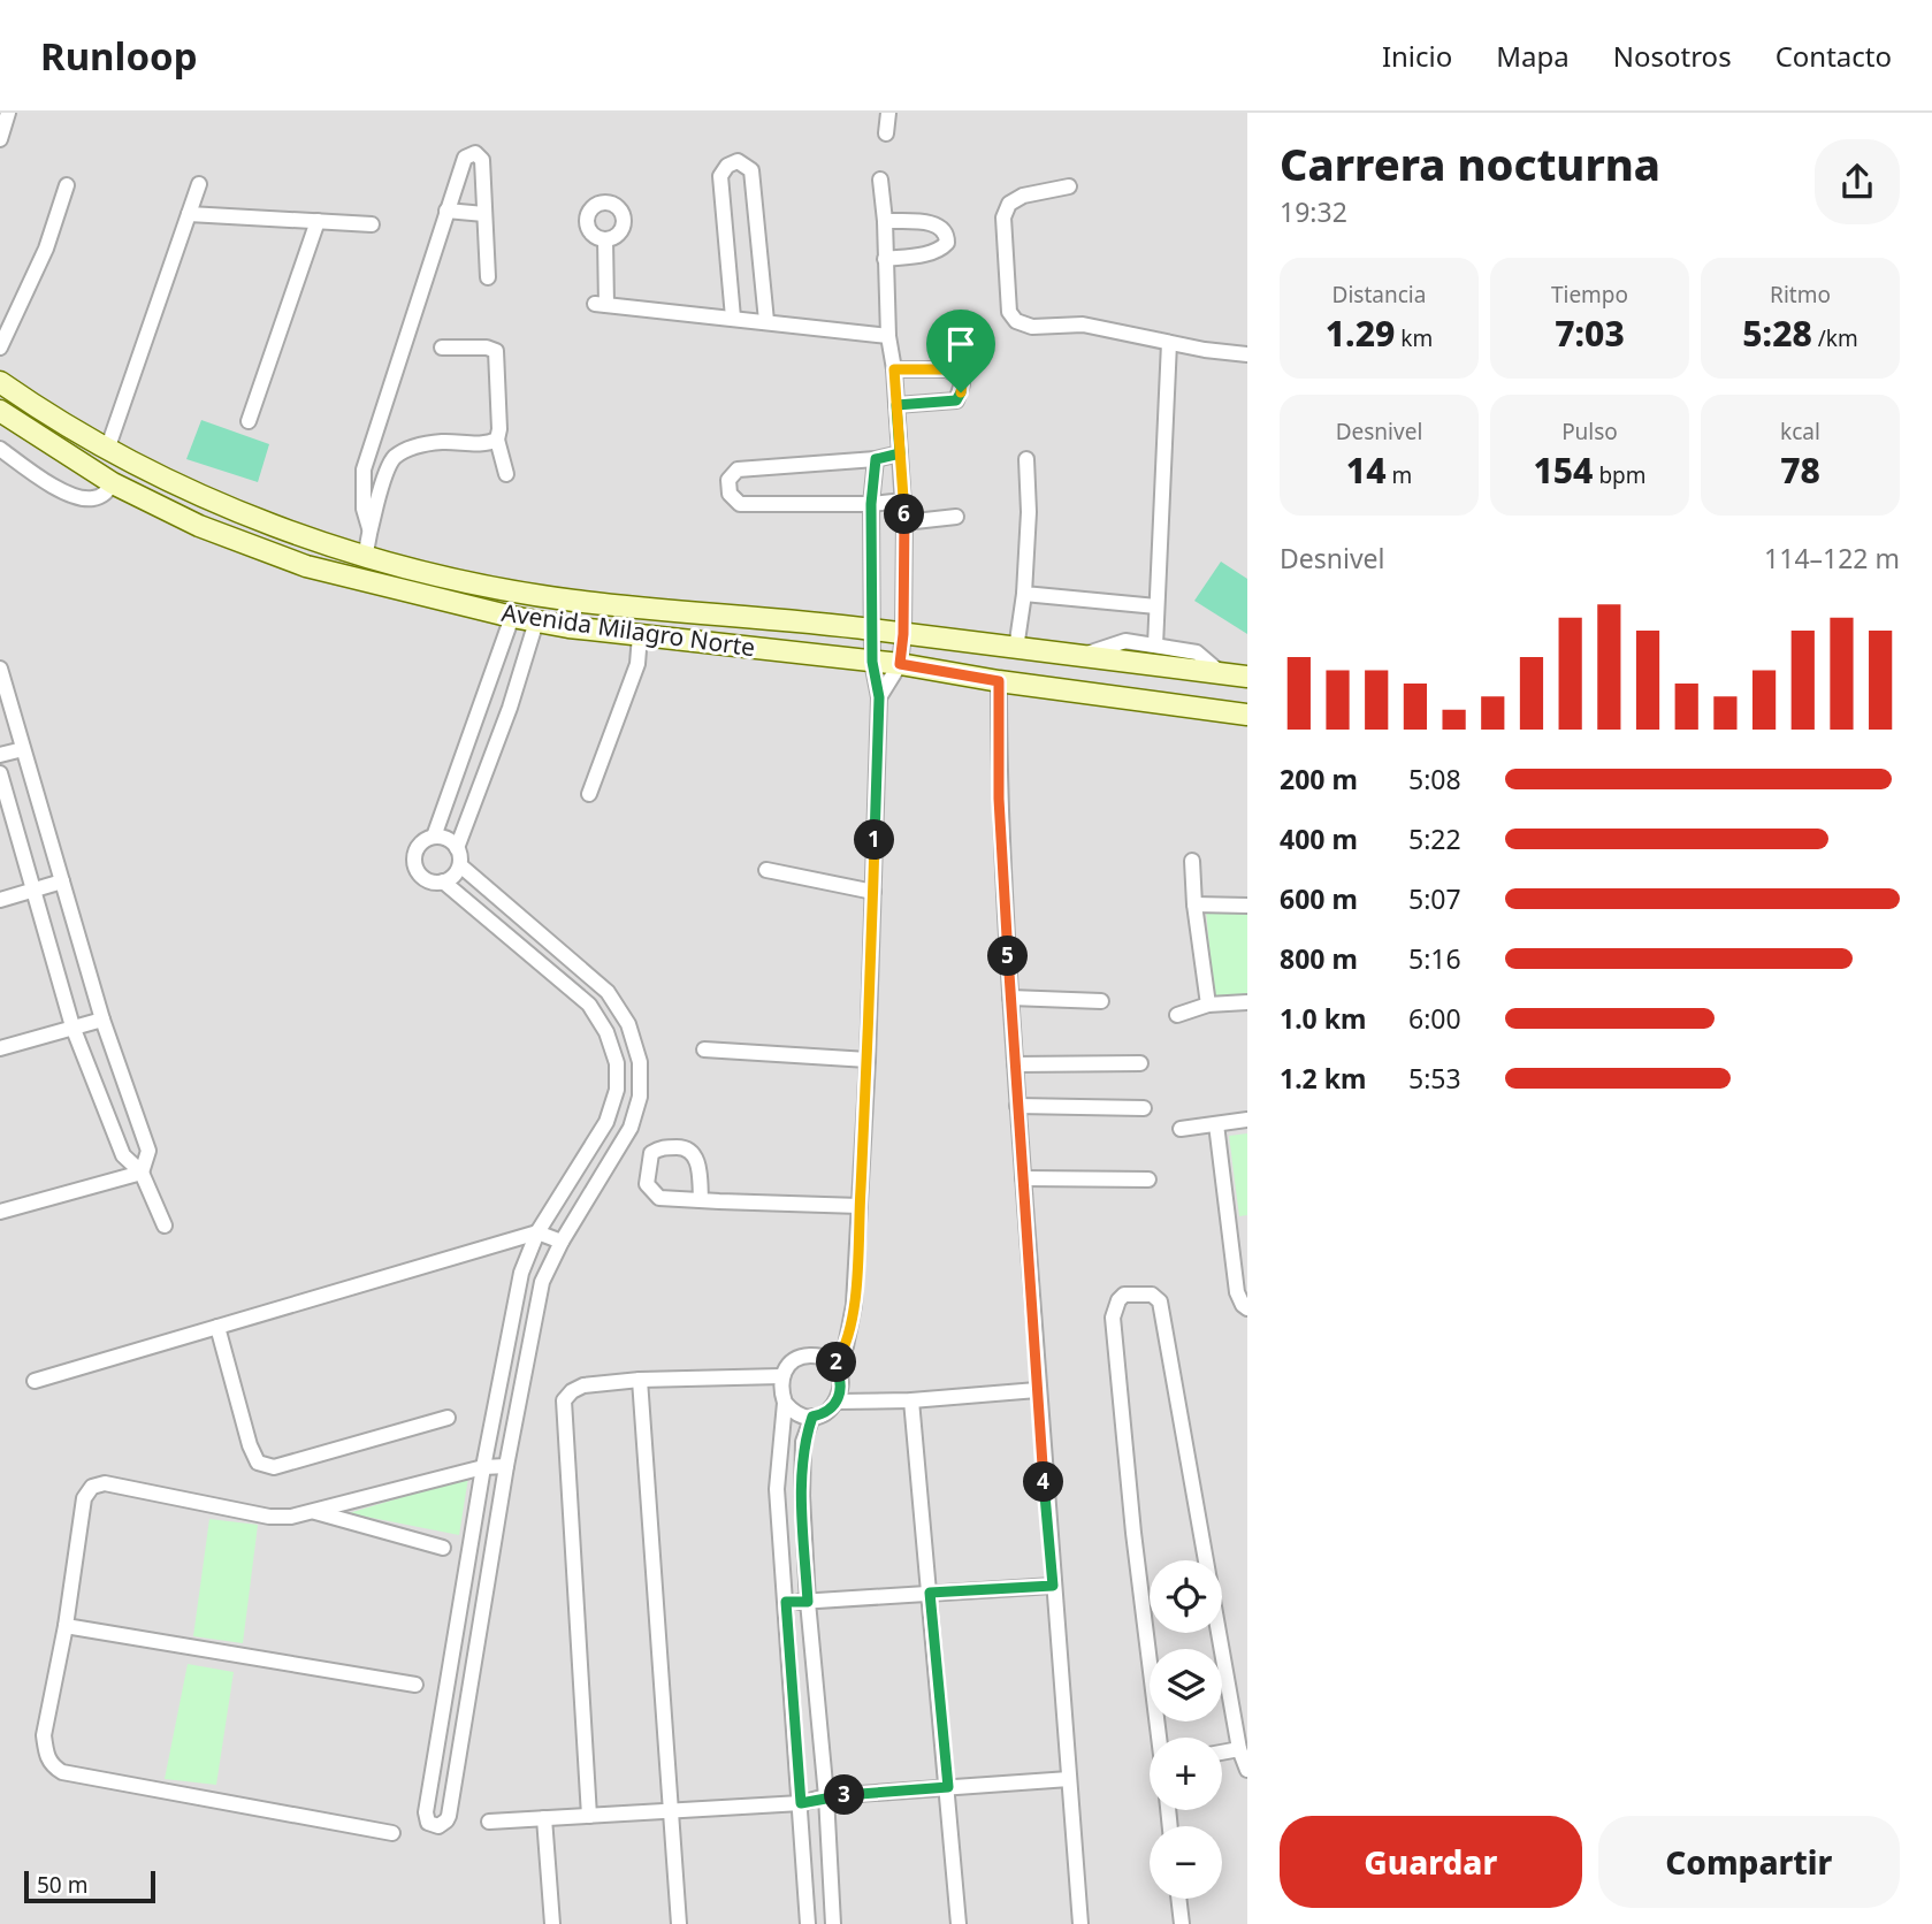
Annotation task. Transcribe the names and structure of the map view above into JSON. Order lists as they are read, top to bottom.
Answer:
{
  "streets": {
    "main road": ["Avenida Milagro Norte"]
  },
  "scale_bar": "50 m",
  "page": {
    "header": "Runloop",
    "nav": [
      "Inicio",
      "Mapa",
      "Nosotros",
      "Contacto"
    ],
    "heading": ["Carrera nocturna", "19:32"],
    "stats": [
      ["Distancia", "1.29 km"],
      ["Tiempo", "7:03"],
      ["Ritmo", "5:28 /km"],
      ["Desnivel", "14 m"],
      ["Pulso", "154 bpm"],
      ["kcal", "78"]
    ],
    "pins": [
      "6",
      "1",
      "5",
      "2",
      "4",
      "3"
    ],
    "chart": ["Desnivel", "114–122 m"],
    "list": [
      {
        "name": "200 m",
        "note": "5:08"
      },
      {
        "name": "400 m",
        "note": "5:22"
      },
      {
        "name": "600 m",
        "note": "5:07"
      },
      {
        "name": "800 m",
        "note": "5:16"
      },
      {
        "name": "1.0 km",
        "note": "6:00"
      },
      {
        "name": "1.2 km",
        "note": "5:53"
      }
    ],
    "map_buttons": ["+", "−"],
    "buttons": ["Guardar", "Compartir"],
    "scale": "50 m"
  }
}
